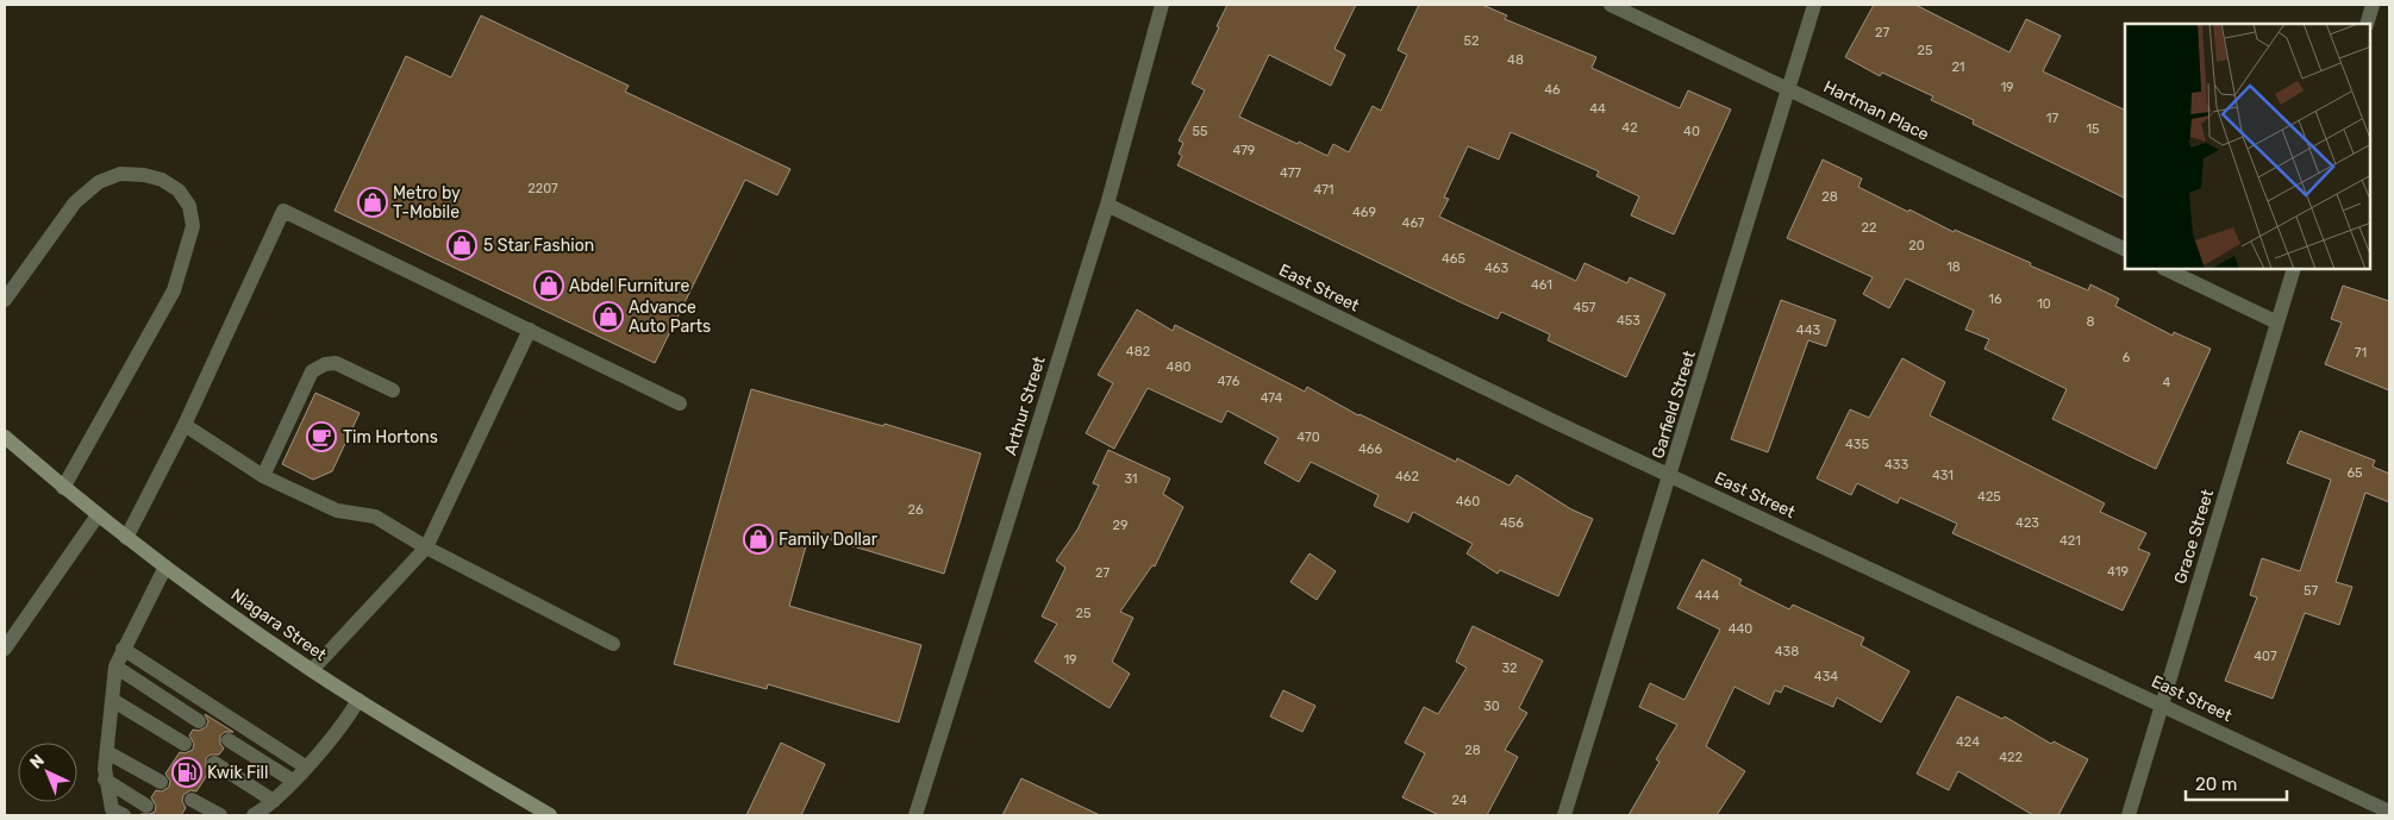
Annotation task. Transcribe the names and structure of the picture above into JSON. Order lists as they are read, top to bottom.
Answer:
{
  "streets": {
    "main road": ["Niagara Street"],
    "street": [
      "Hartman Place",
      "East Street",
      "Garfield Street",
      "Arthur Street",
      "Grace Street"
    ]
  },
  "crossings": [
    ["Hartman Place", "Garfield Street"],
    ["East Street", "Garfield Street"],
    ["East Street", "Arthur Street"],
    ["East Street", "Grace Street"]
  ],
  "places": {
    "shop": [
      "Metro by T-Mobile",
      "5 Star Fashion",
      "Abdel Furniture",
      "Advance Auto Parts",
      "Family Dollar"
    ],
    "cafe": ["Tim Hortons"],
    "fuel station": ["Kwik Fill"]
  },
  "house_numbers": [
    "27",
    "52",
    "25",
    "48",
    "21",
    "19",
    "46",
    "44",
    "17",
    "42",
    "15",
    "55",
    "40",
    "479",
    "477",
    "2207",
    "471",
    "28",
    "469",
    "467",
    "22",
    "20",
    "465",
    "18",
    "463",
    "461",
    "16",
    "10",
    "457",
    "453",
    "8",
    "443",
    "482",
    "71",
    "6",
    "480",
    "476",
    "4",
    "474",
    "470",
    "435",
    "466",
    "433",
    "65",
    "431",
    "462",
    "31",
    "425",
    "460",
    "26",
    "456",
    "423",
    "29",
    "421",
    "419",
    "27",
    "57",
    "444",
    "25",
    "440",
    "438",
    "407",
    "19",
    "32",
    "434",
    "30",
    "424",
    "28",
    "422",
    "24"
  ],
  "scale_bar": "20 m",
  "north": "top left"
}
